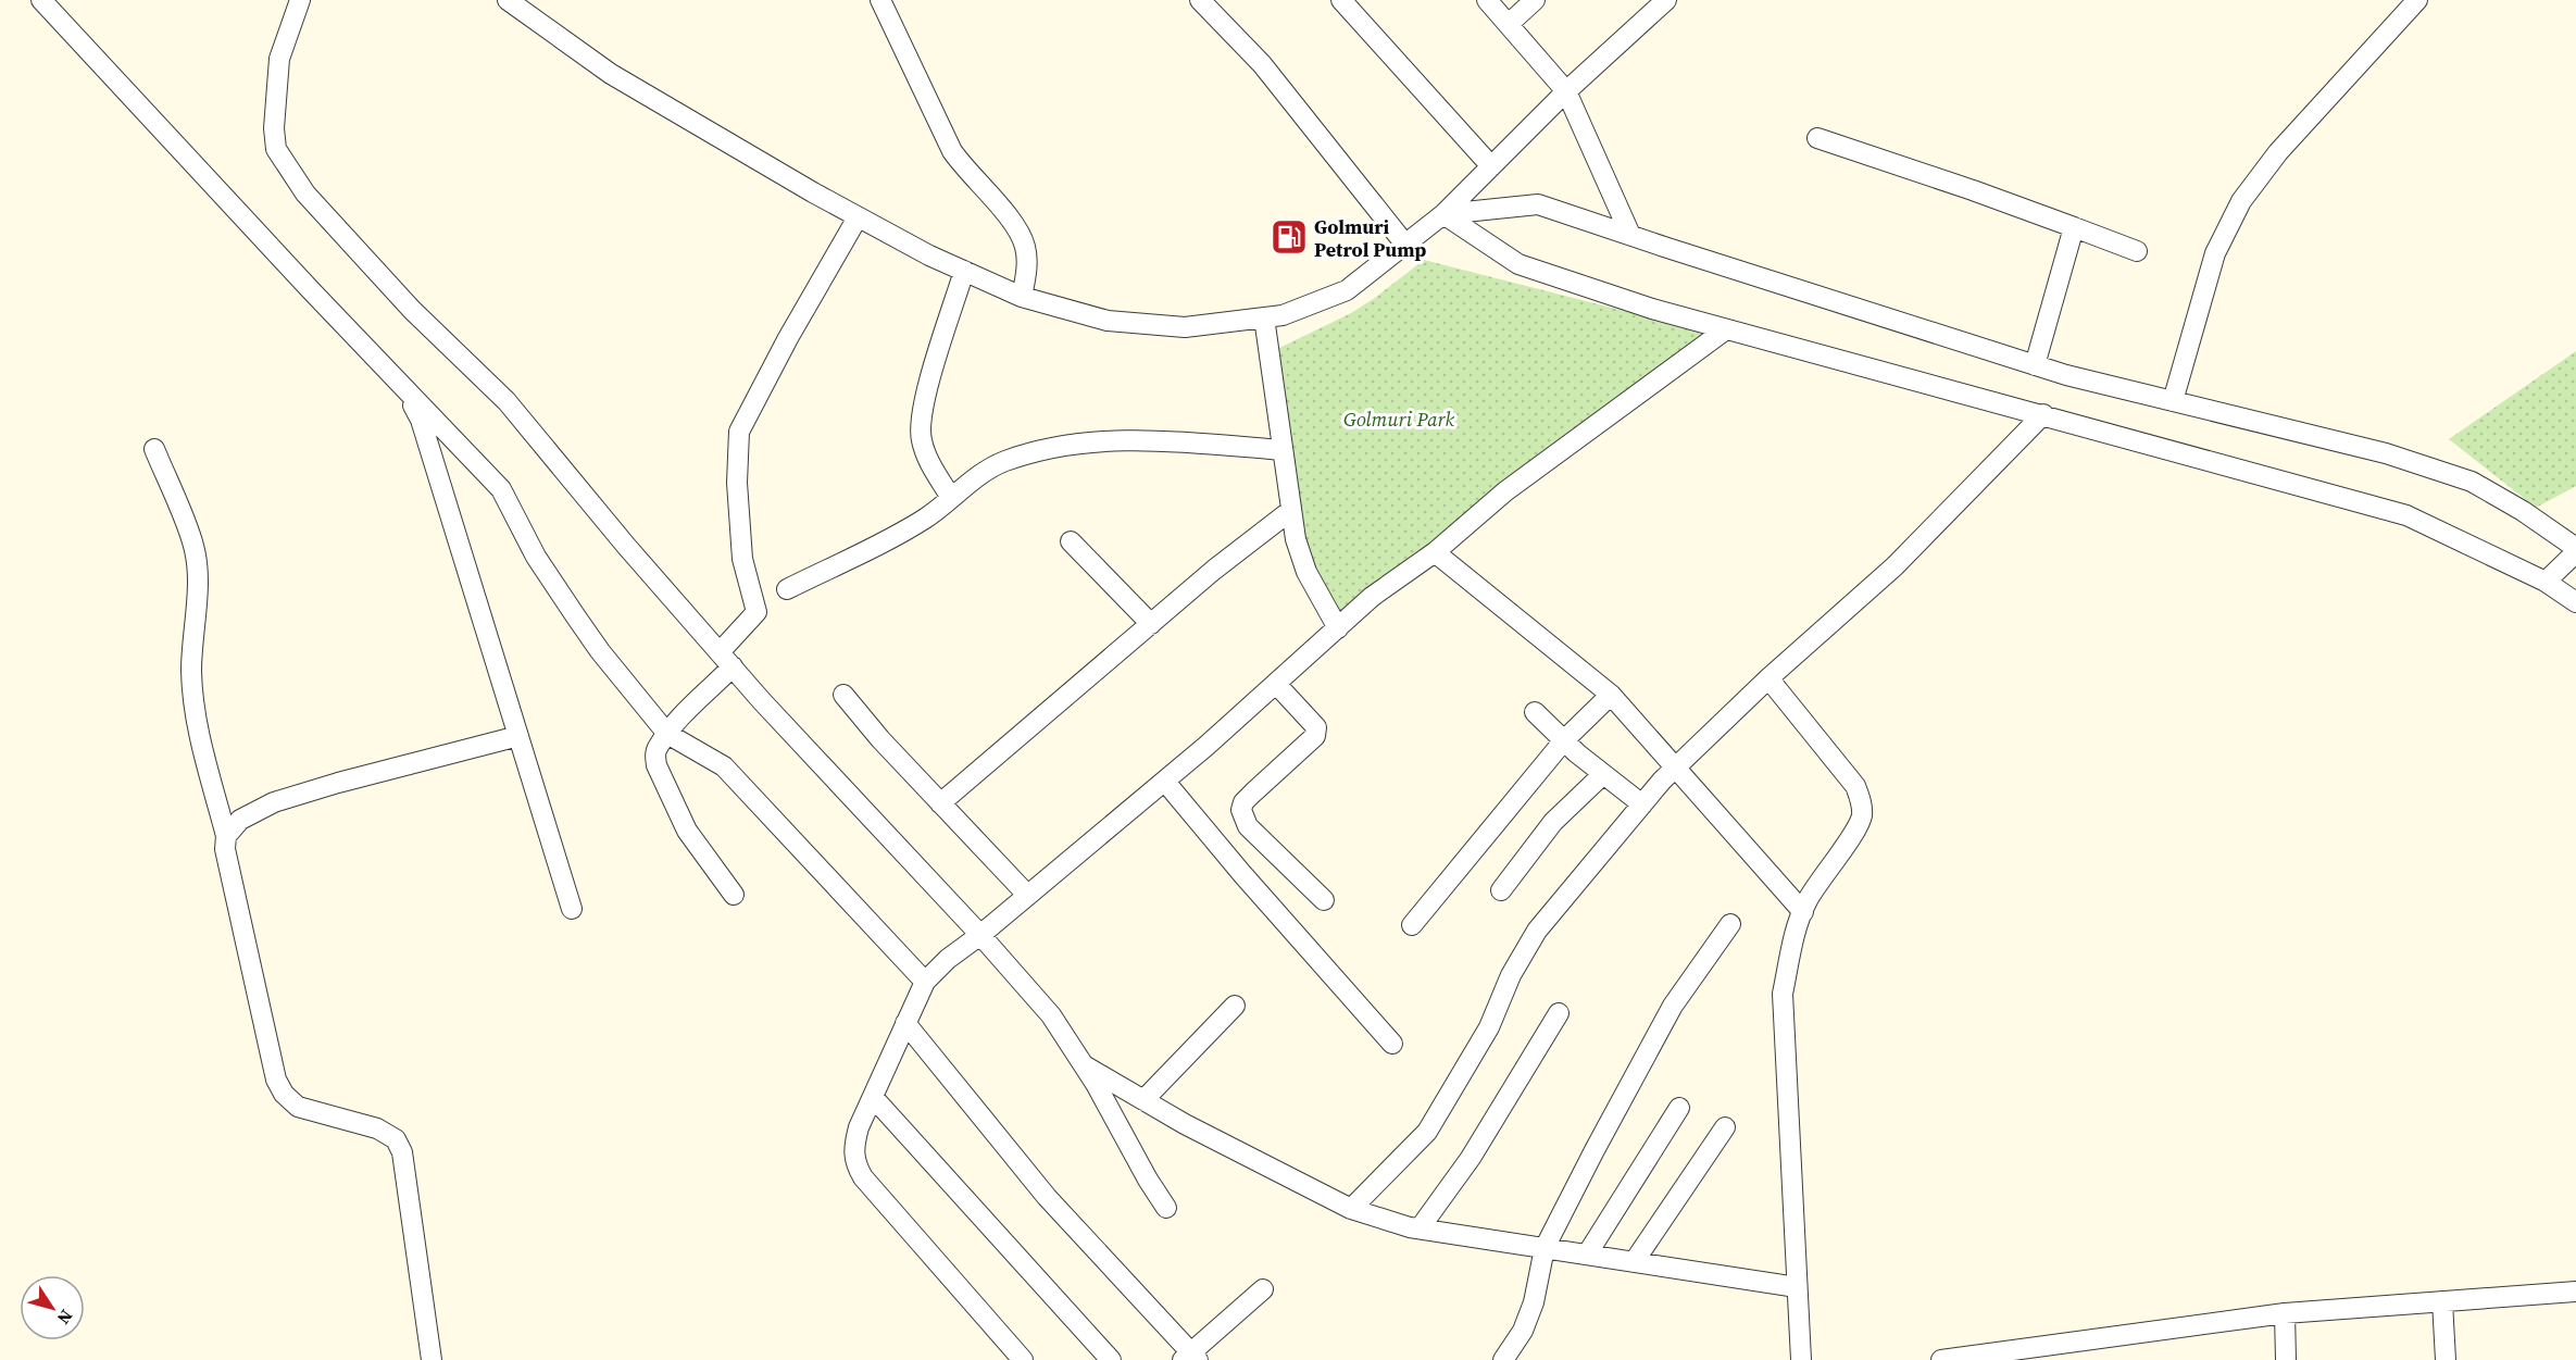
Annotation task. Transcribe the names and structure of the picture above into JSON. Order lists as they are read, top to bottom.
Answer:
{
  "parks": ["Golmuri Park"],
  "places": {
    "fuel station": ["Golmuri Petrol Pump"]
  },
  "north": "bottom right"
}
